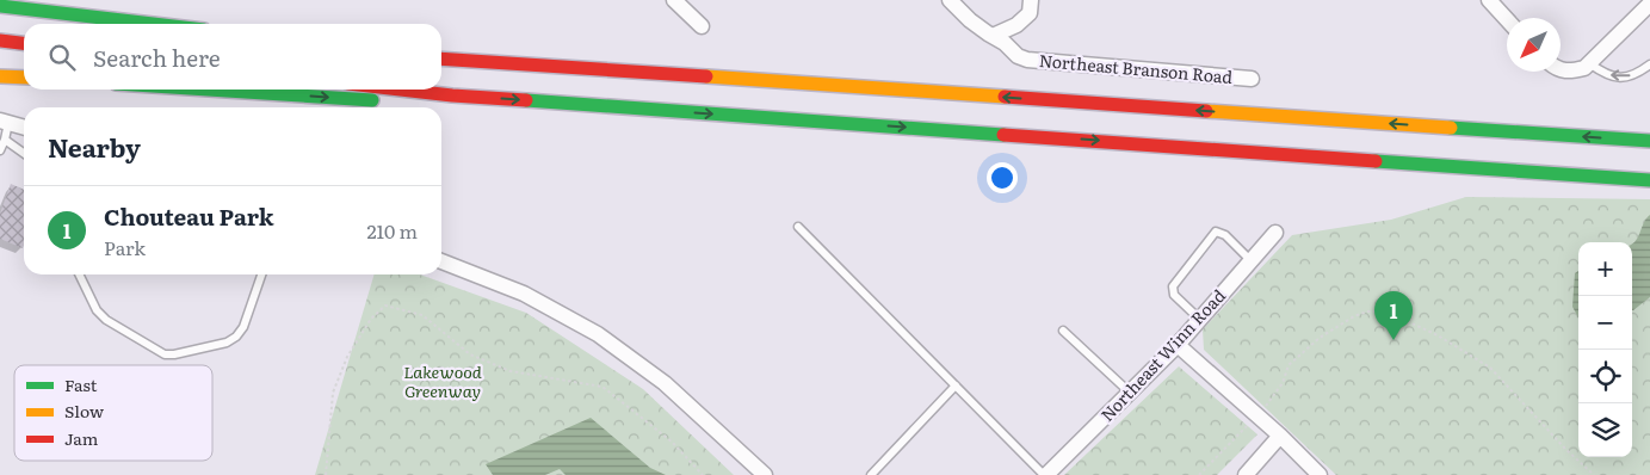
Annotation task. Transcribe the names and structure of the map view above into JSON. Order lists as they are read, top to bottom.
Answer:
{
  "streets": {
    "street": ["Northeast Branson Road", "Northeast Winn Road"]
  },
  "parks": ["Lakewood Greenway"],
  "legend": ["Fast", "Slow", "Jam"],
  "north": "bottom left",
  "page": {
    "search": "Search here",
    "heading": "Nearby",
    "list": [
      {
        "mark": "1",
        "name": "Chouteau Park",
        "note": "Park",
        "value": "210 m"
      }
    ],
    "map_buttons": ["+", "−"],
    "pins": "1"
  }
}
